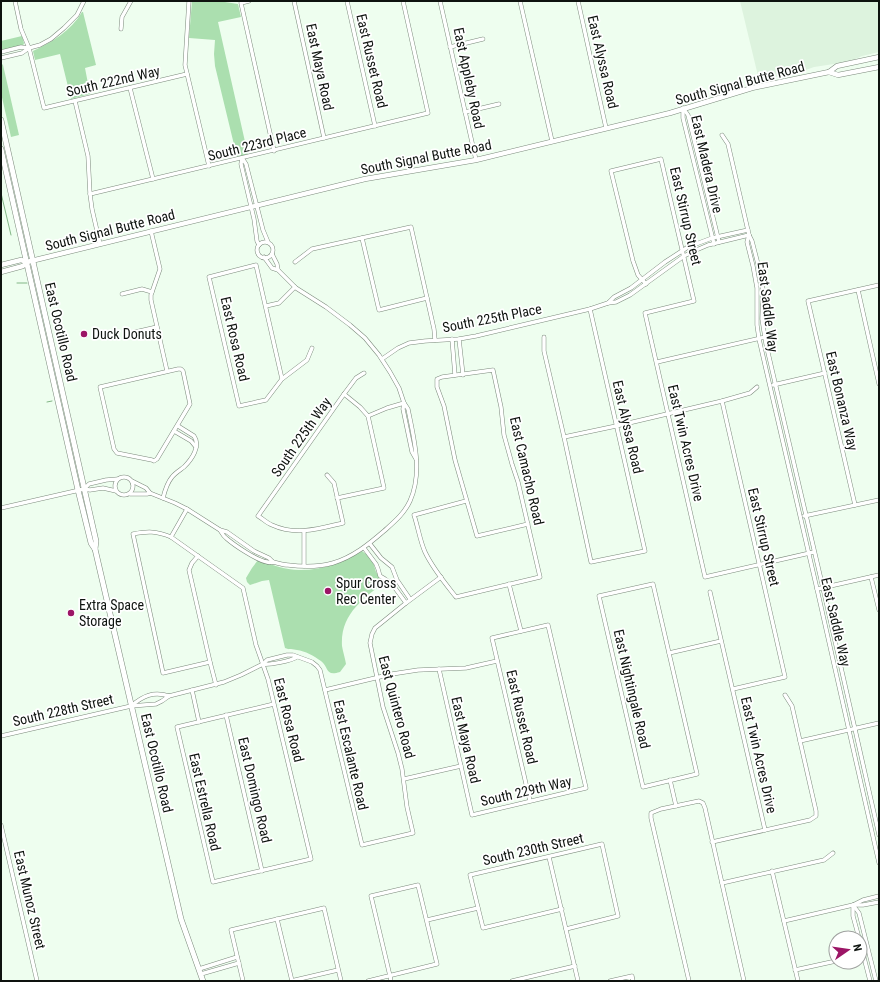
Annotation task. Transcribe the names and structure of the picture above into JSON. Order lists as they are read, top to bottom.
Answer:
{
  "streets": {
    "main road": ["East Ocotillo Road"],
    "street": [
      "East Russet Road",
      "East Alyssa Road",
      "East Maya Road",
      "East Appleby Road",
      "South 222nd Way",
      "South Signal Butte Road",
      "South 223rd Place",
      "East Madera Drive",
      "East Stirrup Street",
      "East Saddle Way",
      "South 225th Place",
      "East Rosa Road",
      "East Bonanza Way",
      "South 225th Way",
      "East Twin Acres Drive",
      "East Camacho Road",
      "East Nightingale Road",
      "East Quintero Road",
      "South 228th Street",
      "East Escalante Road",
      "East Domingo Road",
      "South 229th Way",
      "East Estrella Road",
      "South 230th Street",
      "East Munoz Street"
    ]
  },
  "crossings": [
    ["East Russet Road", "South 223rd Place"],
    ["East Russet Road", "South 229th Way"],
    ["East Alyssa Road", "South Signal Butte Road"],
    ["East Alyssa Road", "South 225th Place"],
    ["East Maya Road", "South 223rd Place"],
    ["East Maya Road", "South 229th Way"],
    ["East Appleby Road", "South Signal Butte Road"],
    ["South Signal Butte Road", "East Madera Drive"],
    ["South Signal Butte Road", "East Ocotillo Road"],
    ["East Madera Drive", "South 225th Place"],
    ["East Stirrup Street", "South 225th Place"],
    ["East Stirrup Street", "East Twin Acres Drive"],
    ["East Saddle Way", "South 225th Place"],
    ["East Ocotillo Road", "South 228th Street"],
    ["East Rosa Road", "South 228th Street"],
    ["East Rosa Road", "East Domingo Road"],
    ["East Rosa Road", "East Estrella Road"],
    ["East Quintero Road", "East Escalante Road"],
    ["South 228th Street", "East Escalante Road"],
    ["East Domingo Road", "East Estrella Road"]
  ],
  "places": ["Duck Donuts", "Spur Cross Rec Center", "Extra Space Storage"],
  "north": "right"
}
